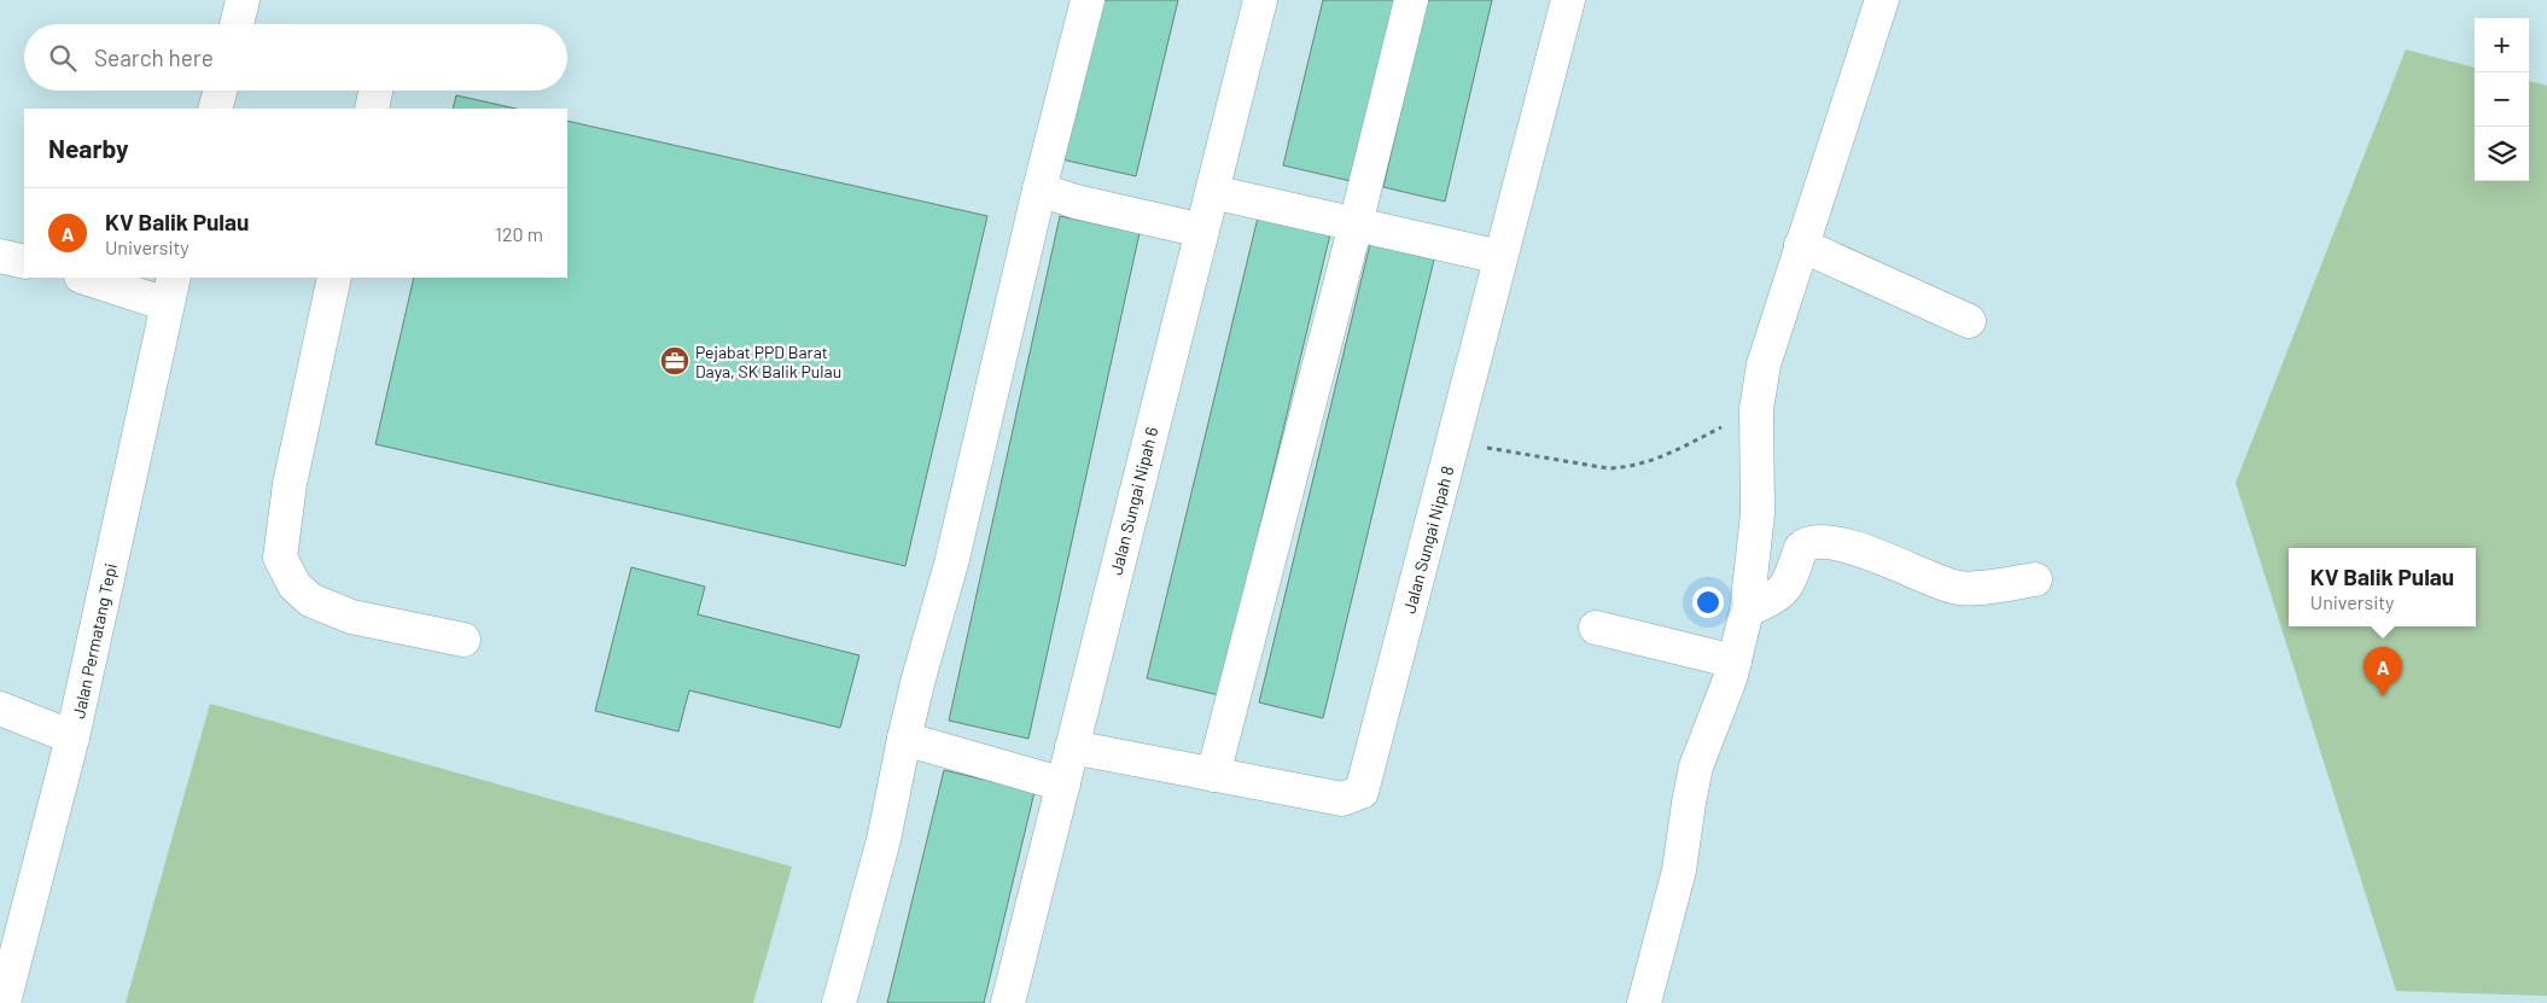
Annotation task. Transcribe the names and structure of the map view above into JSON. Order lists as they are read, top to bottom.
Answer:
{
  "streets": {
    "street": ["Jalan Sungai Nipah 6", "Jalan Sungai Nipah 8", "Jalan Permatang Tepi"]
  },
  "crossings": [
    ["Jalan Sungai Nipah 6", "Jalan Sungai Nipah 8"]
  ],
  "places": {
    "office": ["Pejabat PPD Barat Daya, SK Balik Pulau"]
  },
  "page": {
    "map_buttons": ["+", "−"],
    "search": "Search here",
    "heading": "Nearby",
    "list": [
      {
        "mark": "A",
        "name": "KV Balik Pulau",
        "note": "University",
        "value": "120 m"
      }
    ],
    "popup": ["KV Balik Pulau", "University"],
    "pins": "A"
  }
}
